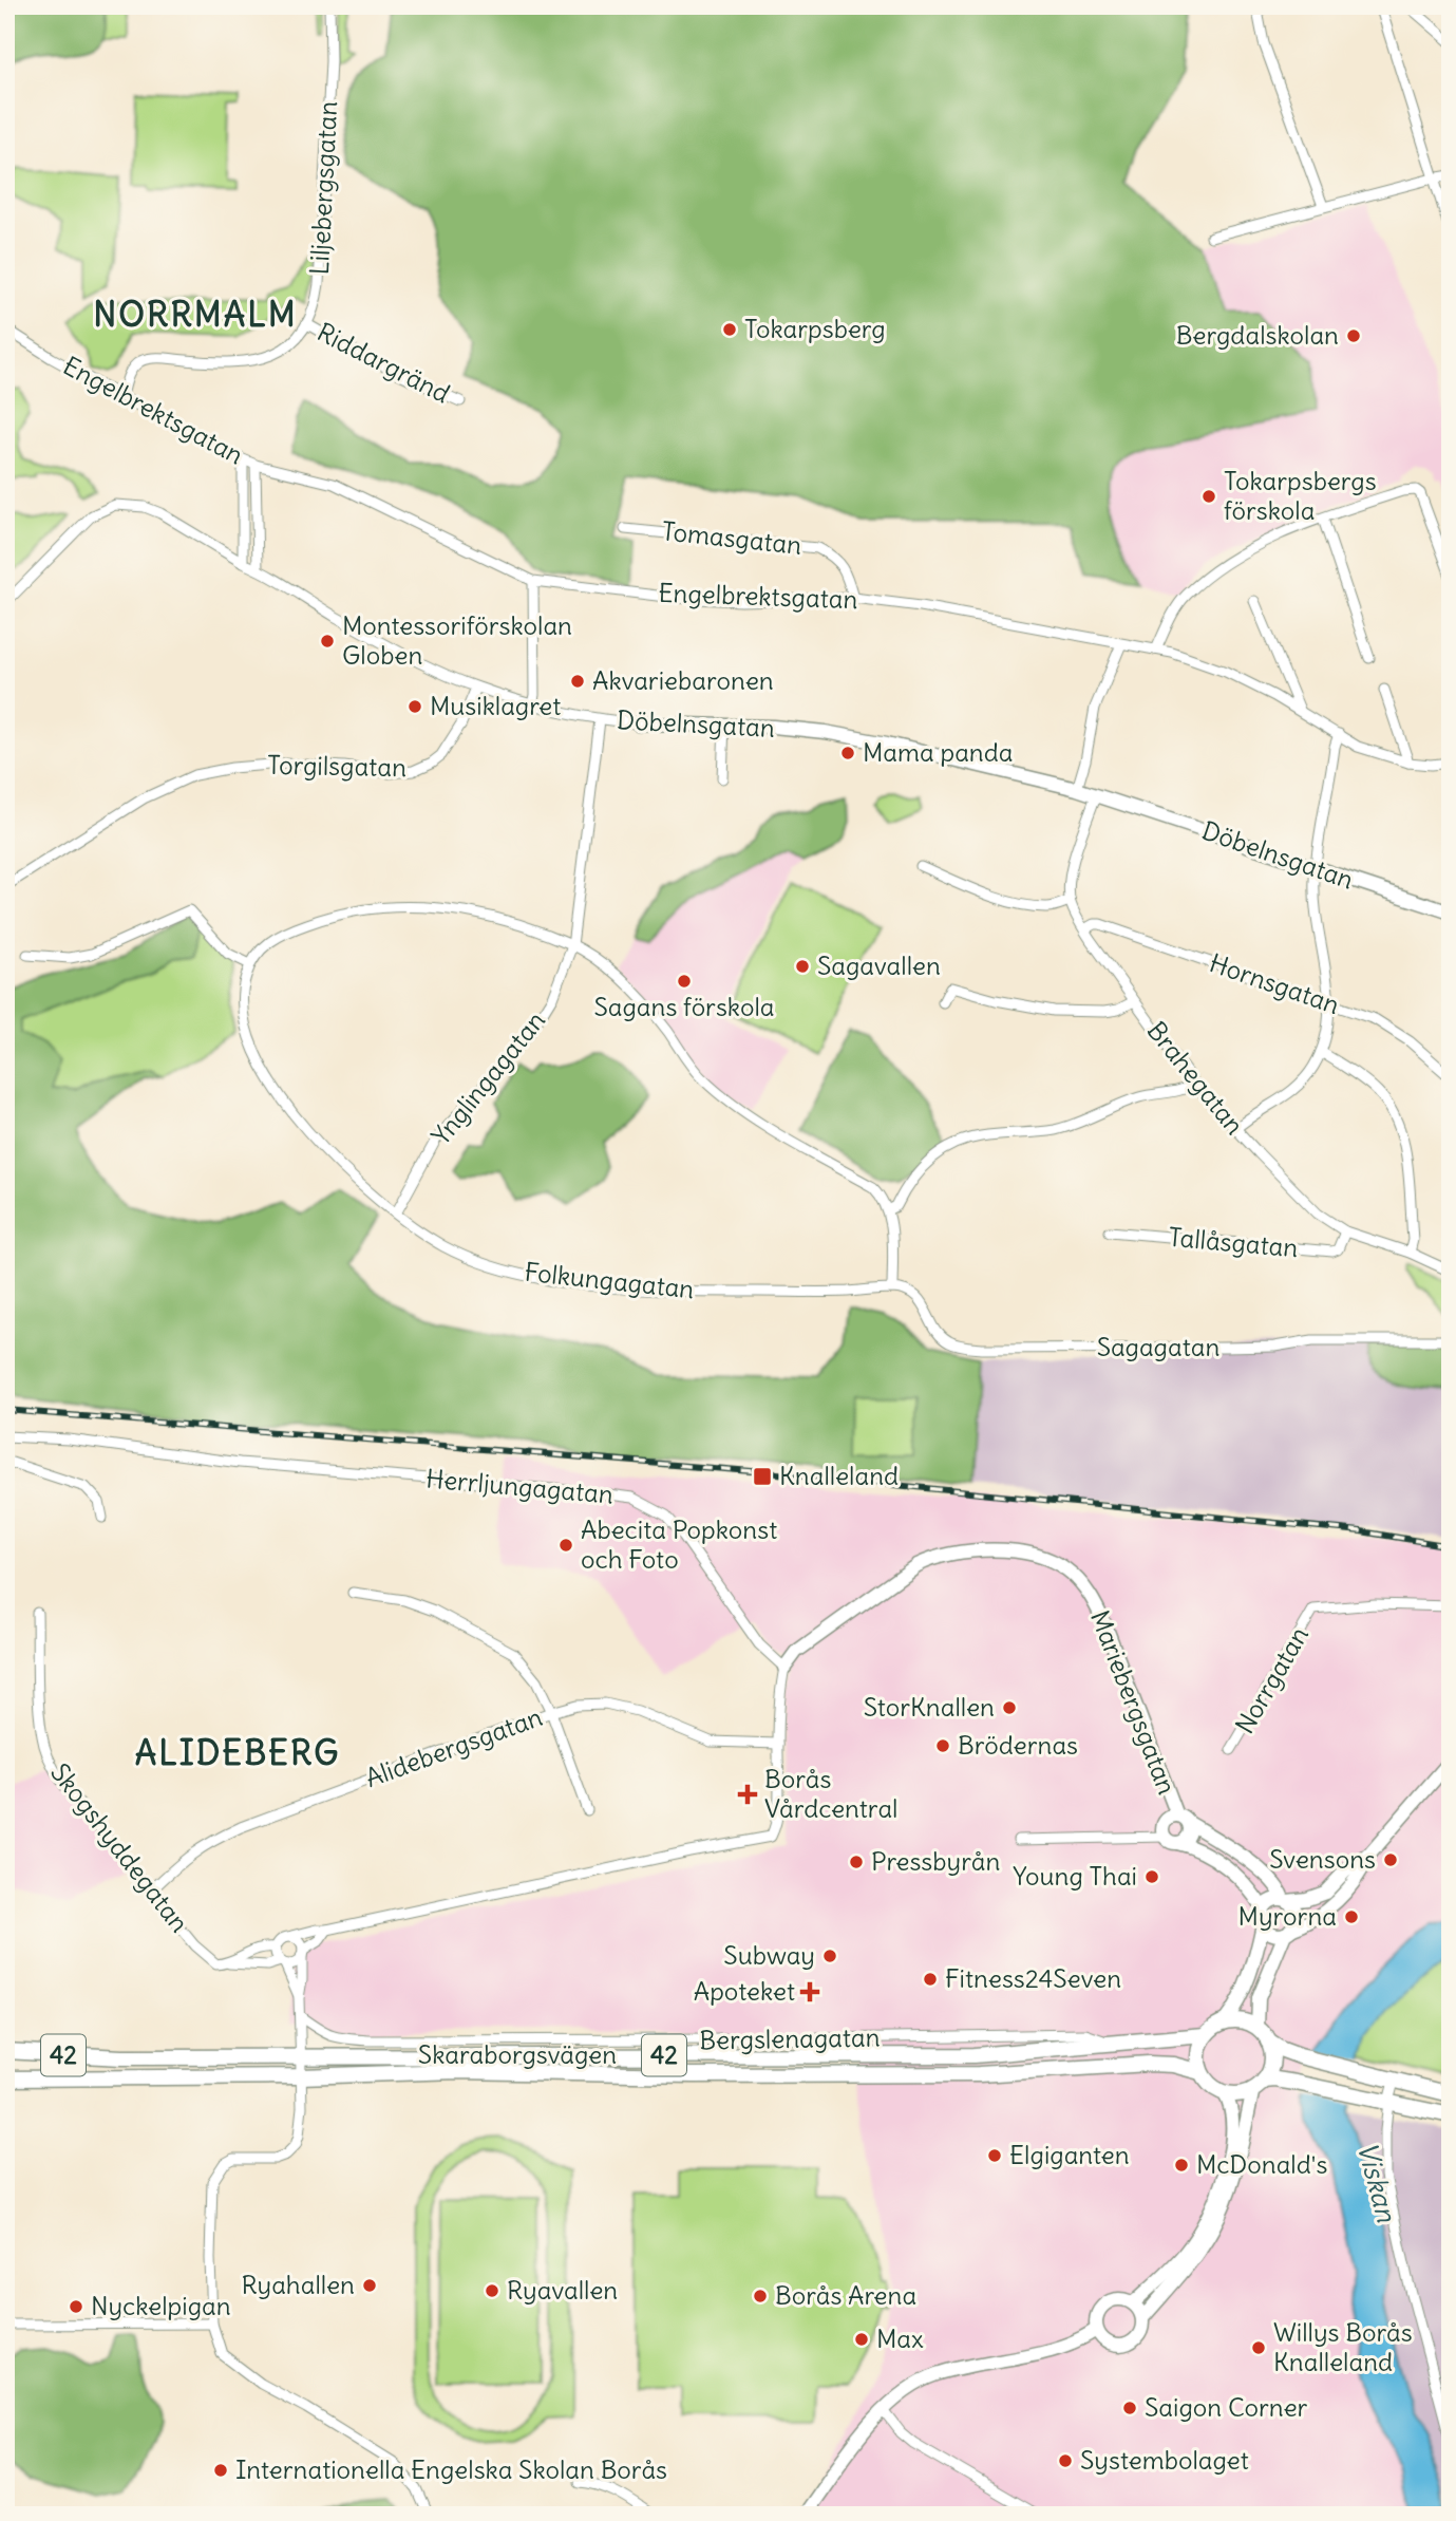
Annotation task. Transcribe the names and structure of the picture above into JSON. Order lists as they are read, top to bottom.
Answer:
{
  "streets": {
    "main road": ["42", "Skaraborgsvägen"],
    "street": [
      "Liljebergsgatan",
      "Riddargränd",
      "Engelbrektsgatan",
      "Tomasgatan",
      "Döbelnsgatan",
      "Torgilsgatan",
      "Hornsgatan",
      "Ynglingagatan",
      "Brahegatan",
      "Tallåsgatan",
      "Folkungagatan",
      "Sagagatan",
      "Herrljungagatan",
      "Norrgatan",
      "Mariebergsgatan",
      "Alidebergsgatan",
      "Skogshyddegatan",
      "Bergslenagatan"
    ]
  },
  "crossings": [
    ["Liljebergsgatan", "Riddargränd"],
    ["Liljebergsgatan", "Engelbrektsgatan"],
    ["Engelbrektsgatan", "Tomasgatan"],
    ["Döbelnsgatan", "Torgilsgatan"],
    ["Döbelnsgatan", "Ynglingagatan"],
    ["Hornsgatan", "Brahegatan"],
    ["Ynglingagatan", "Folkungagatan"],
    ["Brahegatan", "Tallåsgatan"],
    ["Folkungagatan", "Sagagatan"],
    ["Herrljungagatan", "Mariebergsgatan"],
    ["Alidebergsgatan", "Skogshyddegatan"],
    ["Bergslenagatan", "Skaraborgsvägen"],
    ["42", "Skaraborgsvägen"]
  ],
  "districts": ["NORRMALM", "ALIDEBERG"],
  "water": ["Viskan"],
  "places": {
    "other": [
      "Tokarpsberg",
      "Bergdalskolan",
      "Tokarpsbergs förskola",
      "Montessoriförskolan Globen",
      "Akvariebaronen",
      "Musiklagret",
      "Mama panda",
      "Sagavallen",
      "Sagans förskola",
      "Abecita Popkonst och Foto",
      "StorKnallen",
      "Brödernas",
      "Svensons",
      "Pressbyrån",
      "Young Thai",
      "Myrorna",
      "Subway",
      "Fitness24Seven",
      "Elgiganten",
      "McDonald's",
      "Ryahallen",
      "Ryavallen",
      "Borås Arena",
      "Nyckelpigan",
      "Max",
      "Willys Borås Knalleland",
      "Saigon Corner",
      "Systembolaget",
      "Internationella Engelska Skolan Borås"
    ],
    "transit": ["Knalleland"],
    "health": ["Borås Vårdcentral", "Apoteket"]
  }
}
